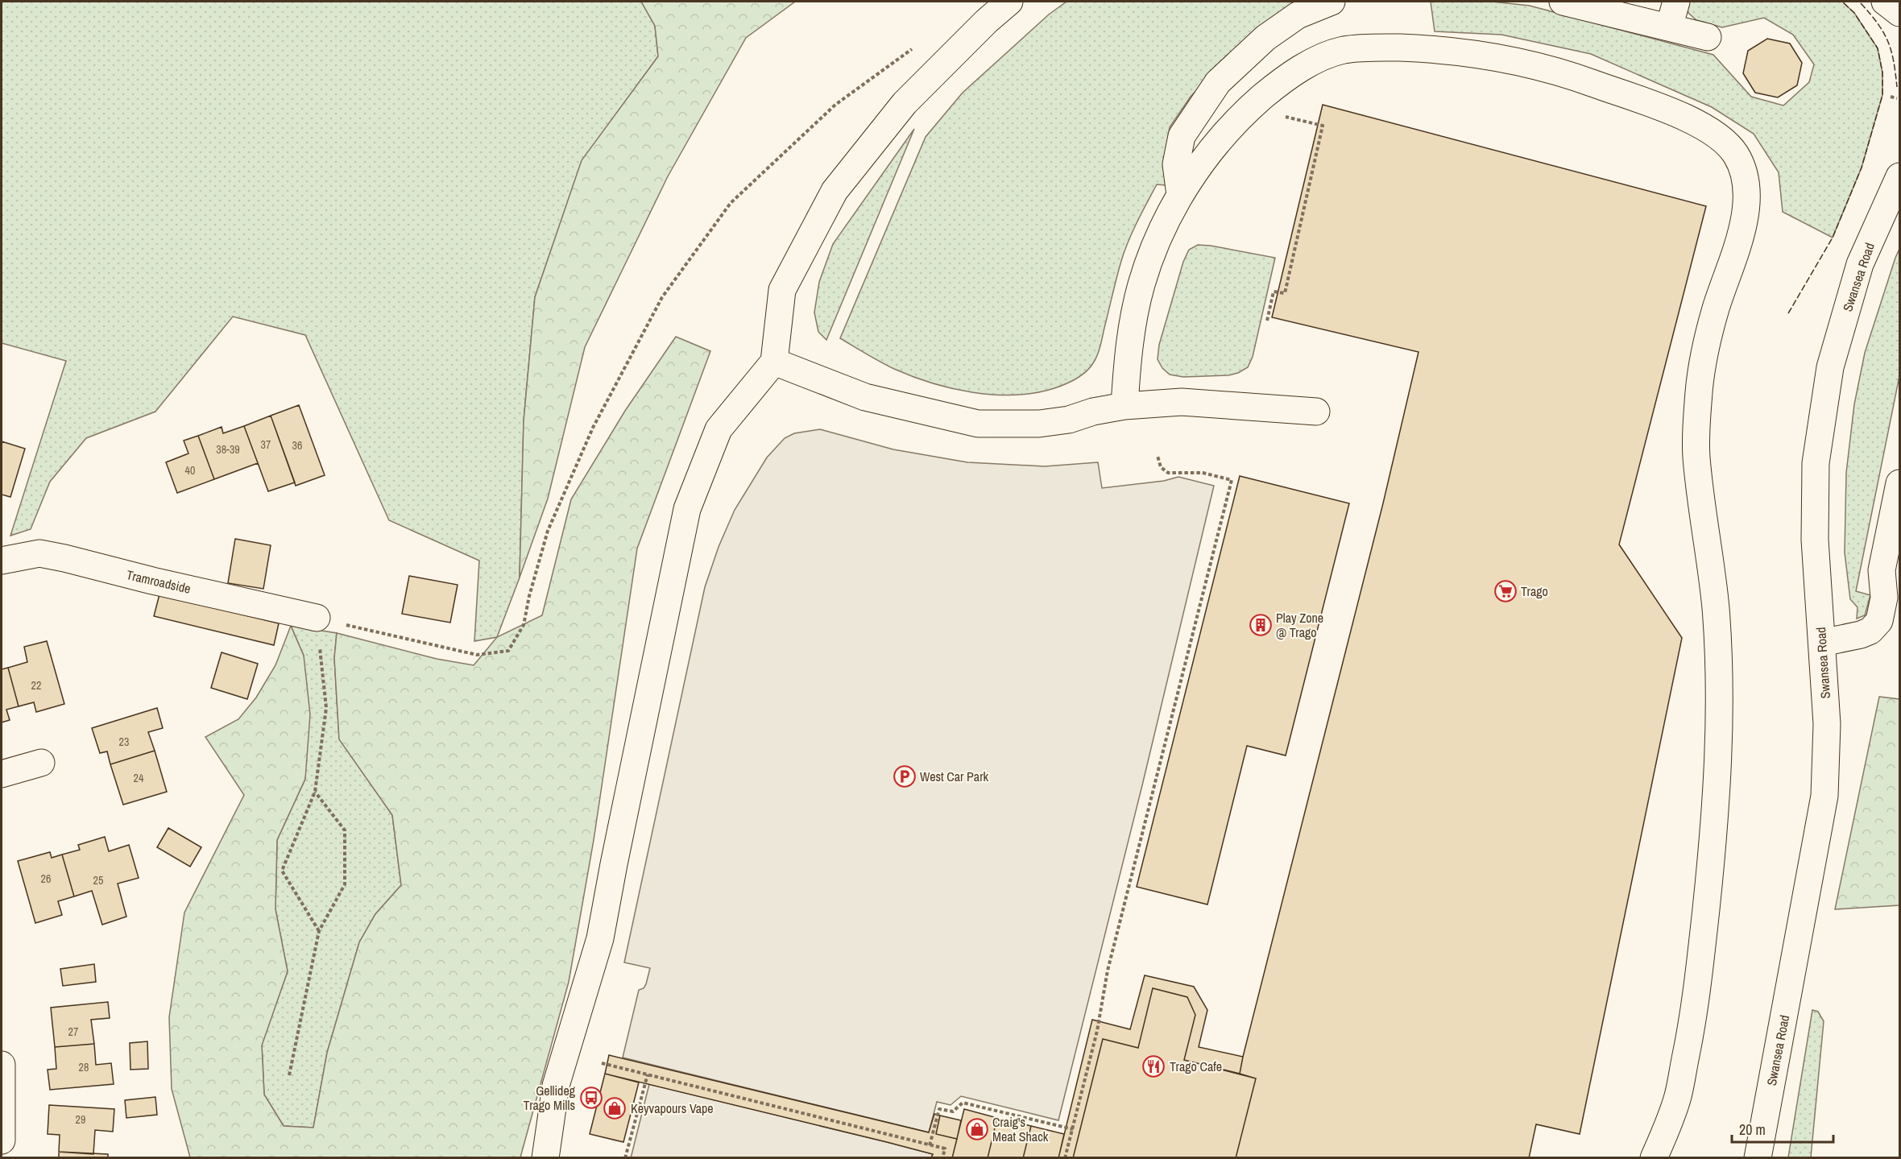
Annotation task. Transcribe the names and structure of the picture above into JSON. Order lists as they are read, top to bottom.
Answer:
{
  "streets": {
    "street": ["Swansea Road", "Tramroadside"]
  },
  "places": {
    "supermarket": ["Trago"],
    "building": ["Play Zone @ Trago"],
    "parking": ["West Car Park"],
    "restaurant": ["Trago Cafe"],
    "bus stop": ["Gellideg Trago Mills"],
    "shop": ["Keyvapours Vape", "Craig's Meat Shack"]
  },
  "house_numbers": [
    "37",
    "36",
    "38-39",
    "40",
    "22",
    "23",
    "24",
    "26",
    "25",
    "27",
    "28",
    "29"
  ],
  "scale_bar": "20 m"
}
